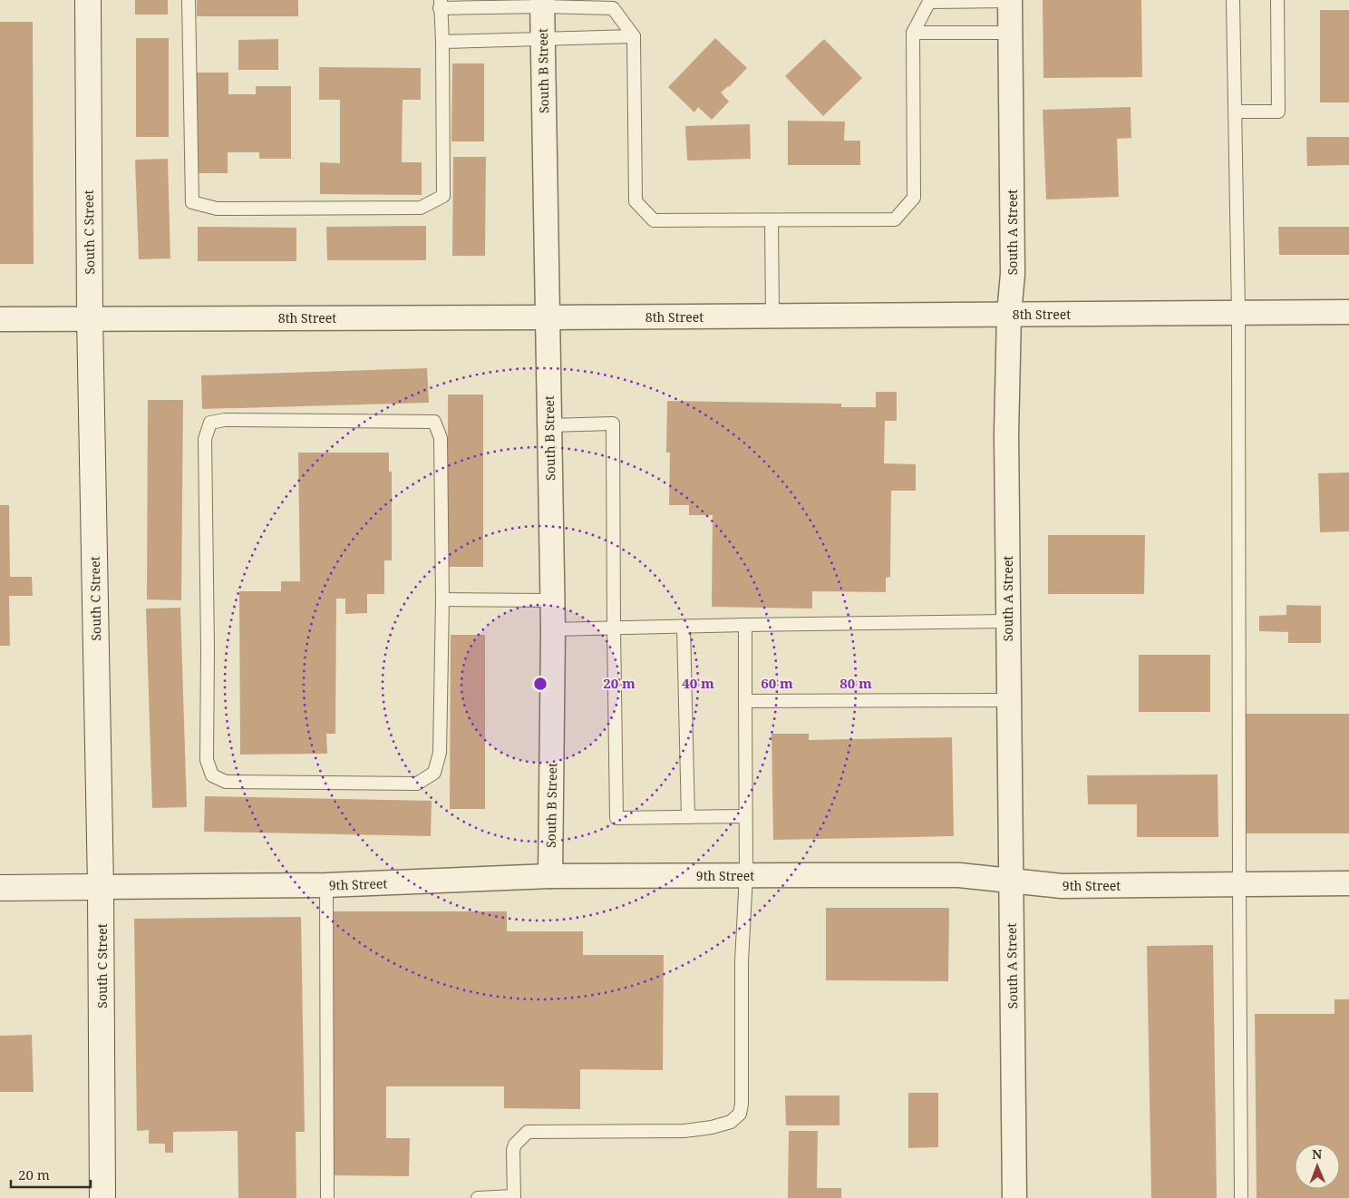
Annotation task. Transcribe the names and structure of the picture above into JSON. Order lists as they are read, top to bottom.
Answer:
{
  "streets": {
    "street": [
      "South B Street",
      "South C Street",
      "South A Street",
      "8th Street",
      "9th Street"
    ]
  },
  "crossings": [
    ["South B Street", "8th Street"],
    ["South B Street", "9th Street"],
    ["South C Street", "8th Street"],
    ["South C Street", "9th Street"],
    ["South A Street", "8th Street"],
    ["South A Street", "9th Street"]
  ],
  "scale_bar": "20 m",
  "north": "top",
  "rings": [
    "20 m",
    "40 m",
    "60 m",
    "80 m"
  ]
}
